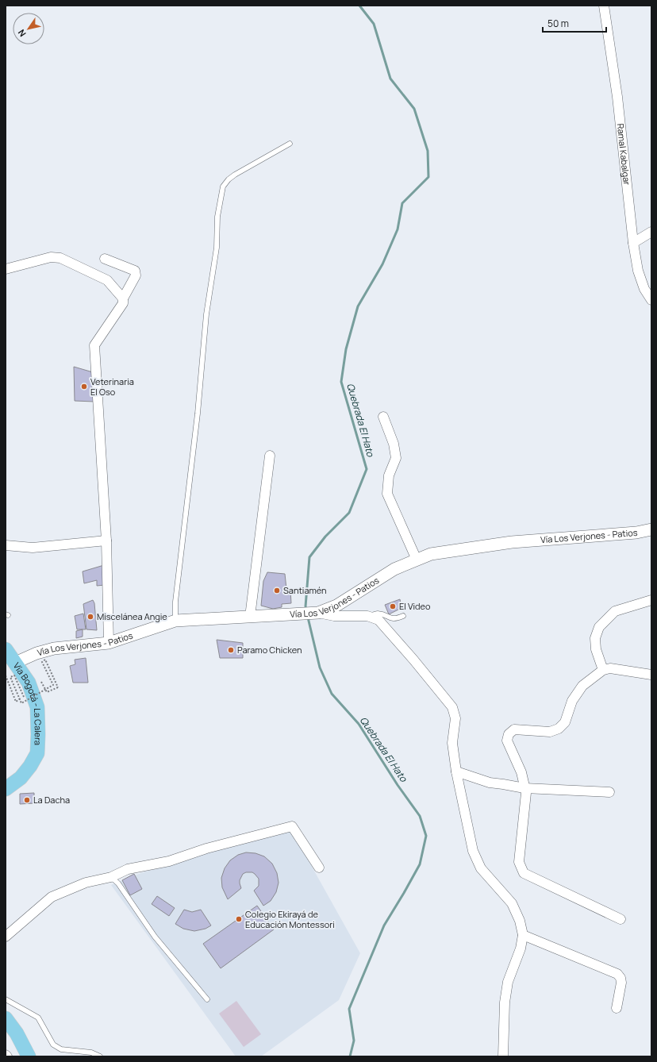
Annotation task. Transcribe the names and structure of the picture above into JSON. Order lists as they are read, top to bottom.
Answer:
{
  "streets": {
    "main road": ["Vía Bogotá - La Calera"],
    "street": ["Ramal Kabalgar", "Vía Los Verjones - Patios"]
  },
  "crossings": [
    ["Vía Los Verjones - Patios", "Vía Bogotá - La Calera"]
  ],
  "water": ["Quebrada El Hato"],
  "places": [
    "Veterinaria El Oso",
    "Santiamén",
    "El Video",
    "Miscelánea Angie",
    "Paramo Chicken",
    "La Dacha",
    "Colegio Ekirayá de Educación Montessori"
  ],
  "scale_bar": "50 m",
  "north": "bottom left"
}
